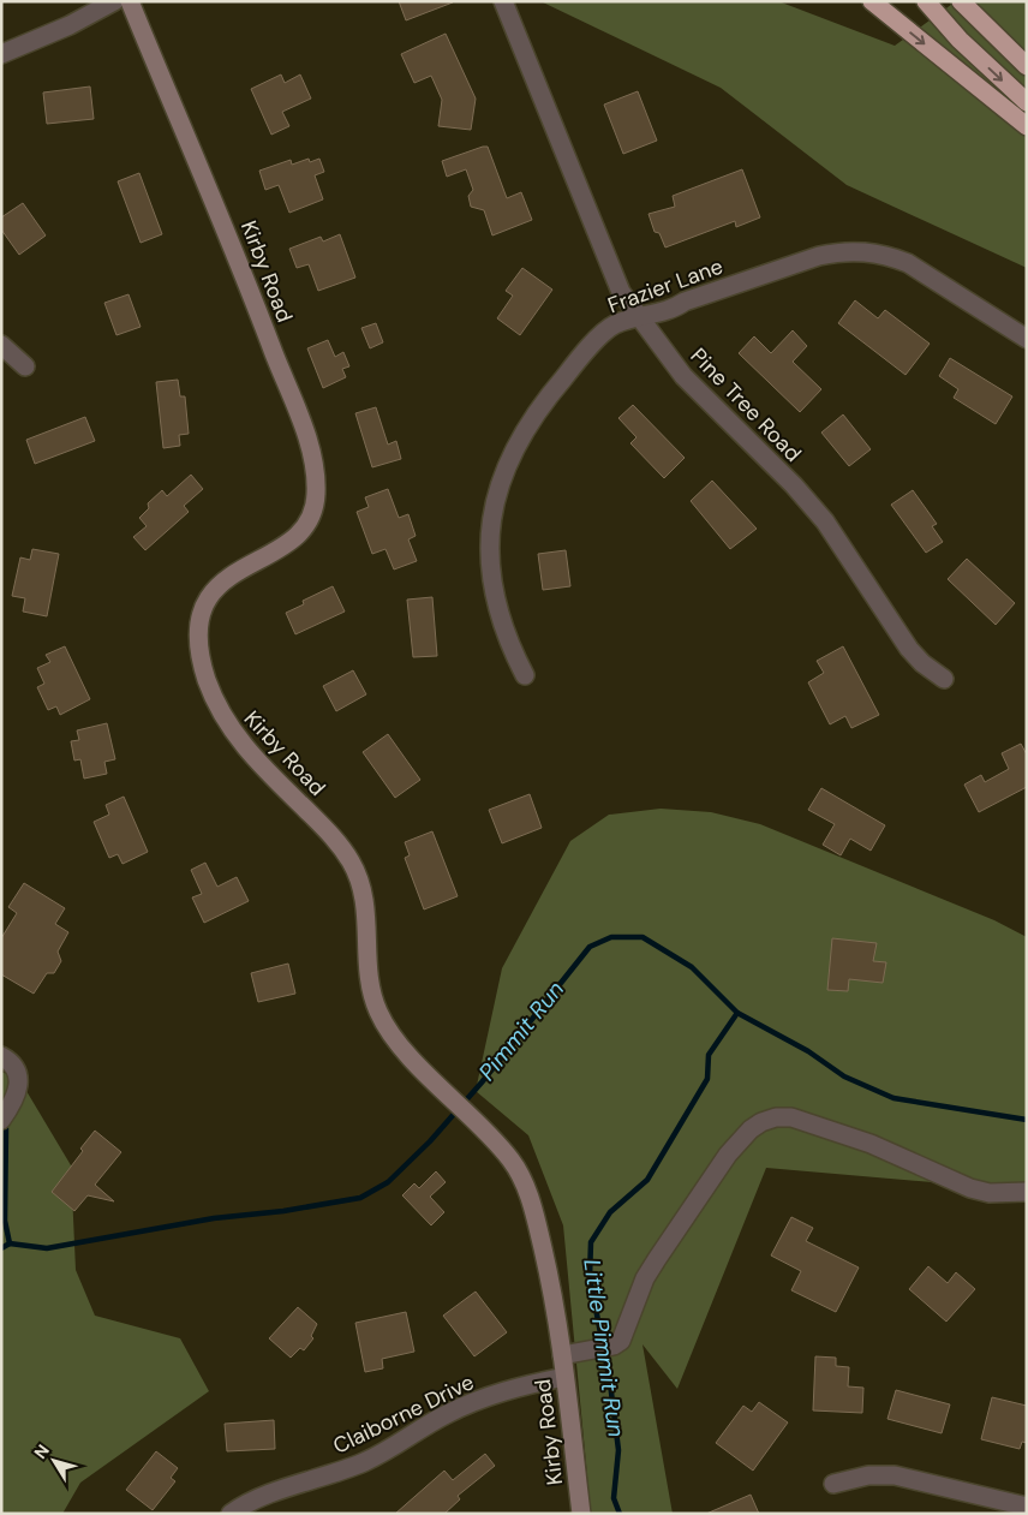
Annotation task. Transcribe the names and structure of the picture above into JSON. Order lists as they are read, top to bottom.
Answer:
{
  "streets": {
    "main road": ["Kirby Road"],
    "street": ["Frazier Lane", "Pine Tree Road", "Claiborne Drive"]
  },
  "crossings": [
    ["Kirby Road", "Claiborne Drive"],
    ["Frazier Lane", "Pine Tree Road"]
  ],
  "water": ["Pimmit Run", "Little Pimmit Run"],
  "north": "top left"
}
